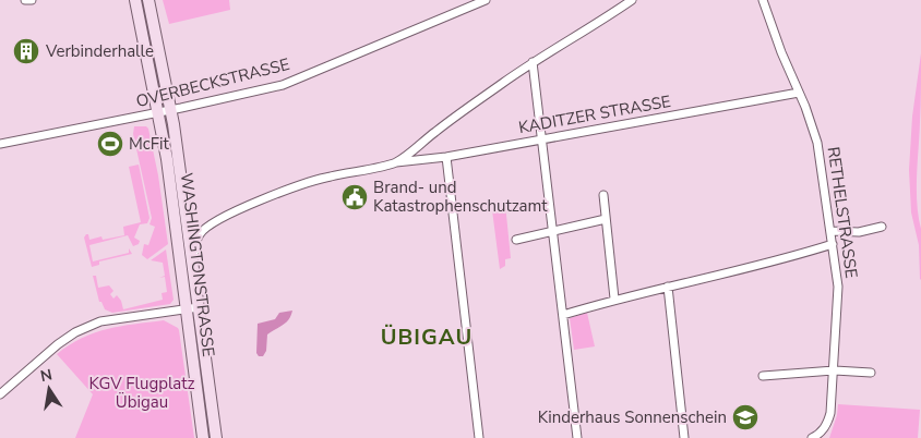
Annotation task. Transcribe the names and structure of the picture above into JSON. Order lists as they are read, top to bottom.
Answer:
{
  "streets": {
    "main road": ["WASHINGTONSTRASSE"],
    "street": ["OVERBECKSTRASSE", "KADITZER STRASSE", "RETHELSTRASSE"]
  },
  "crossings": [
    ["OVERBECKSTRASSE", "WASHINGTONSTRASSE"],
    ["KADITZER STRASSE", "RETHELSTRASSE"]
  ],
  "districts": ["ÜBIGAU"],
  "parks": ["KGV Flugplatz Übigau"],
  "places": {
    "building": ["Verbinderhalle"],
    "sports": ["McFit"],
    "public building": ["Brand- und Katastrophenschutzamt"],
    "school or university": ["Kinderhaus Sonnenschein"]
  },
  "north": "top"
}
